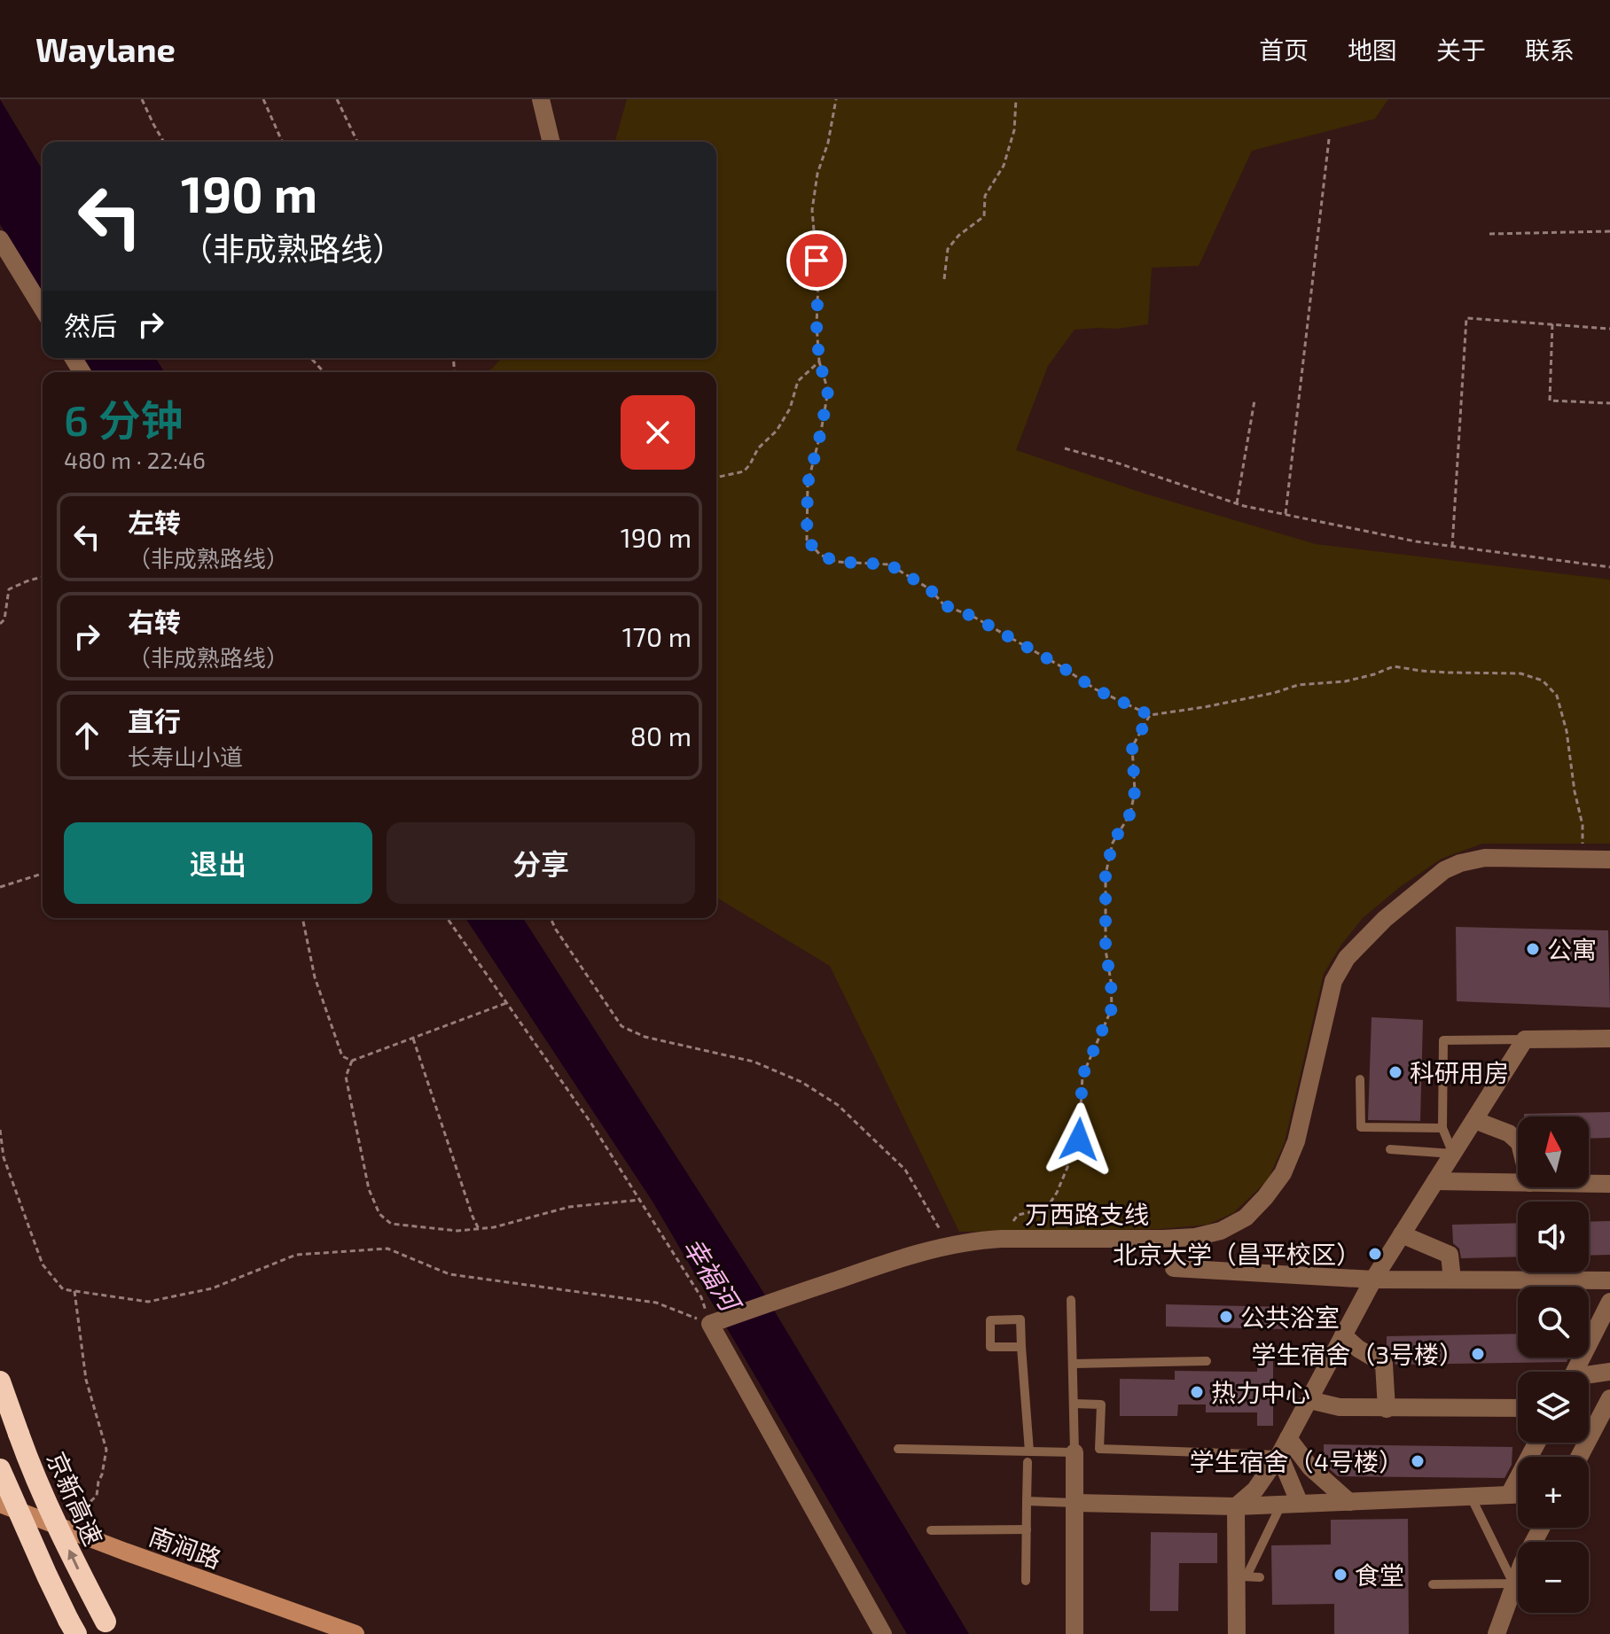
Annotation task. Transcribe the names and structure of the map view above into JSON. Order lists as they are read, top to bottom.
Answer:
{
  "streets": {
    "highway": ["京新高速"],
    "main road": ["南涧路"],
    "street": ["万西路支线"]
  },
  "water": ["幸福河"],
  "places": [
    "公寓",
    "科研用房",
    "北京大学（昌平校区）",
    "公共浴室",
    "学生宿舍（3号楼）",
    "热力中心",
    "学生宿舍（4号楼）",
    "食堂"
  ],
  "north": "top",
  "page": {
    "header": "Waylane",
    "nav": [
      "首页",
      "地图",
      "关于",
      "联系"
    ],
    "turn": ["190 m", "（非成熟路线）"],
    "then": "然后",
    "heading": ["6 分钟", "480 m · 22:46"],
    "list": [
      {
        "name": "左转",
        "note": "（非成熟路线）",
        "value": "190 m"
      },
      {
        "name": "右转",
        "note": "（非成熟路线）",
        "value": "170 m"
      },
      {
        "name": "直行",
        "note": "长寿山小道",
        "value": "80 m"
      }
    ],
    "buttons": ["退出", "分享"],
    "map_buttons": ["+", "−"]
  }
}
